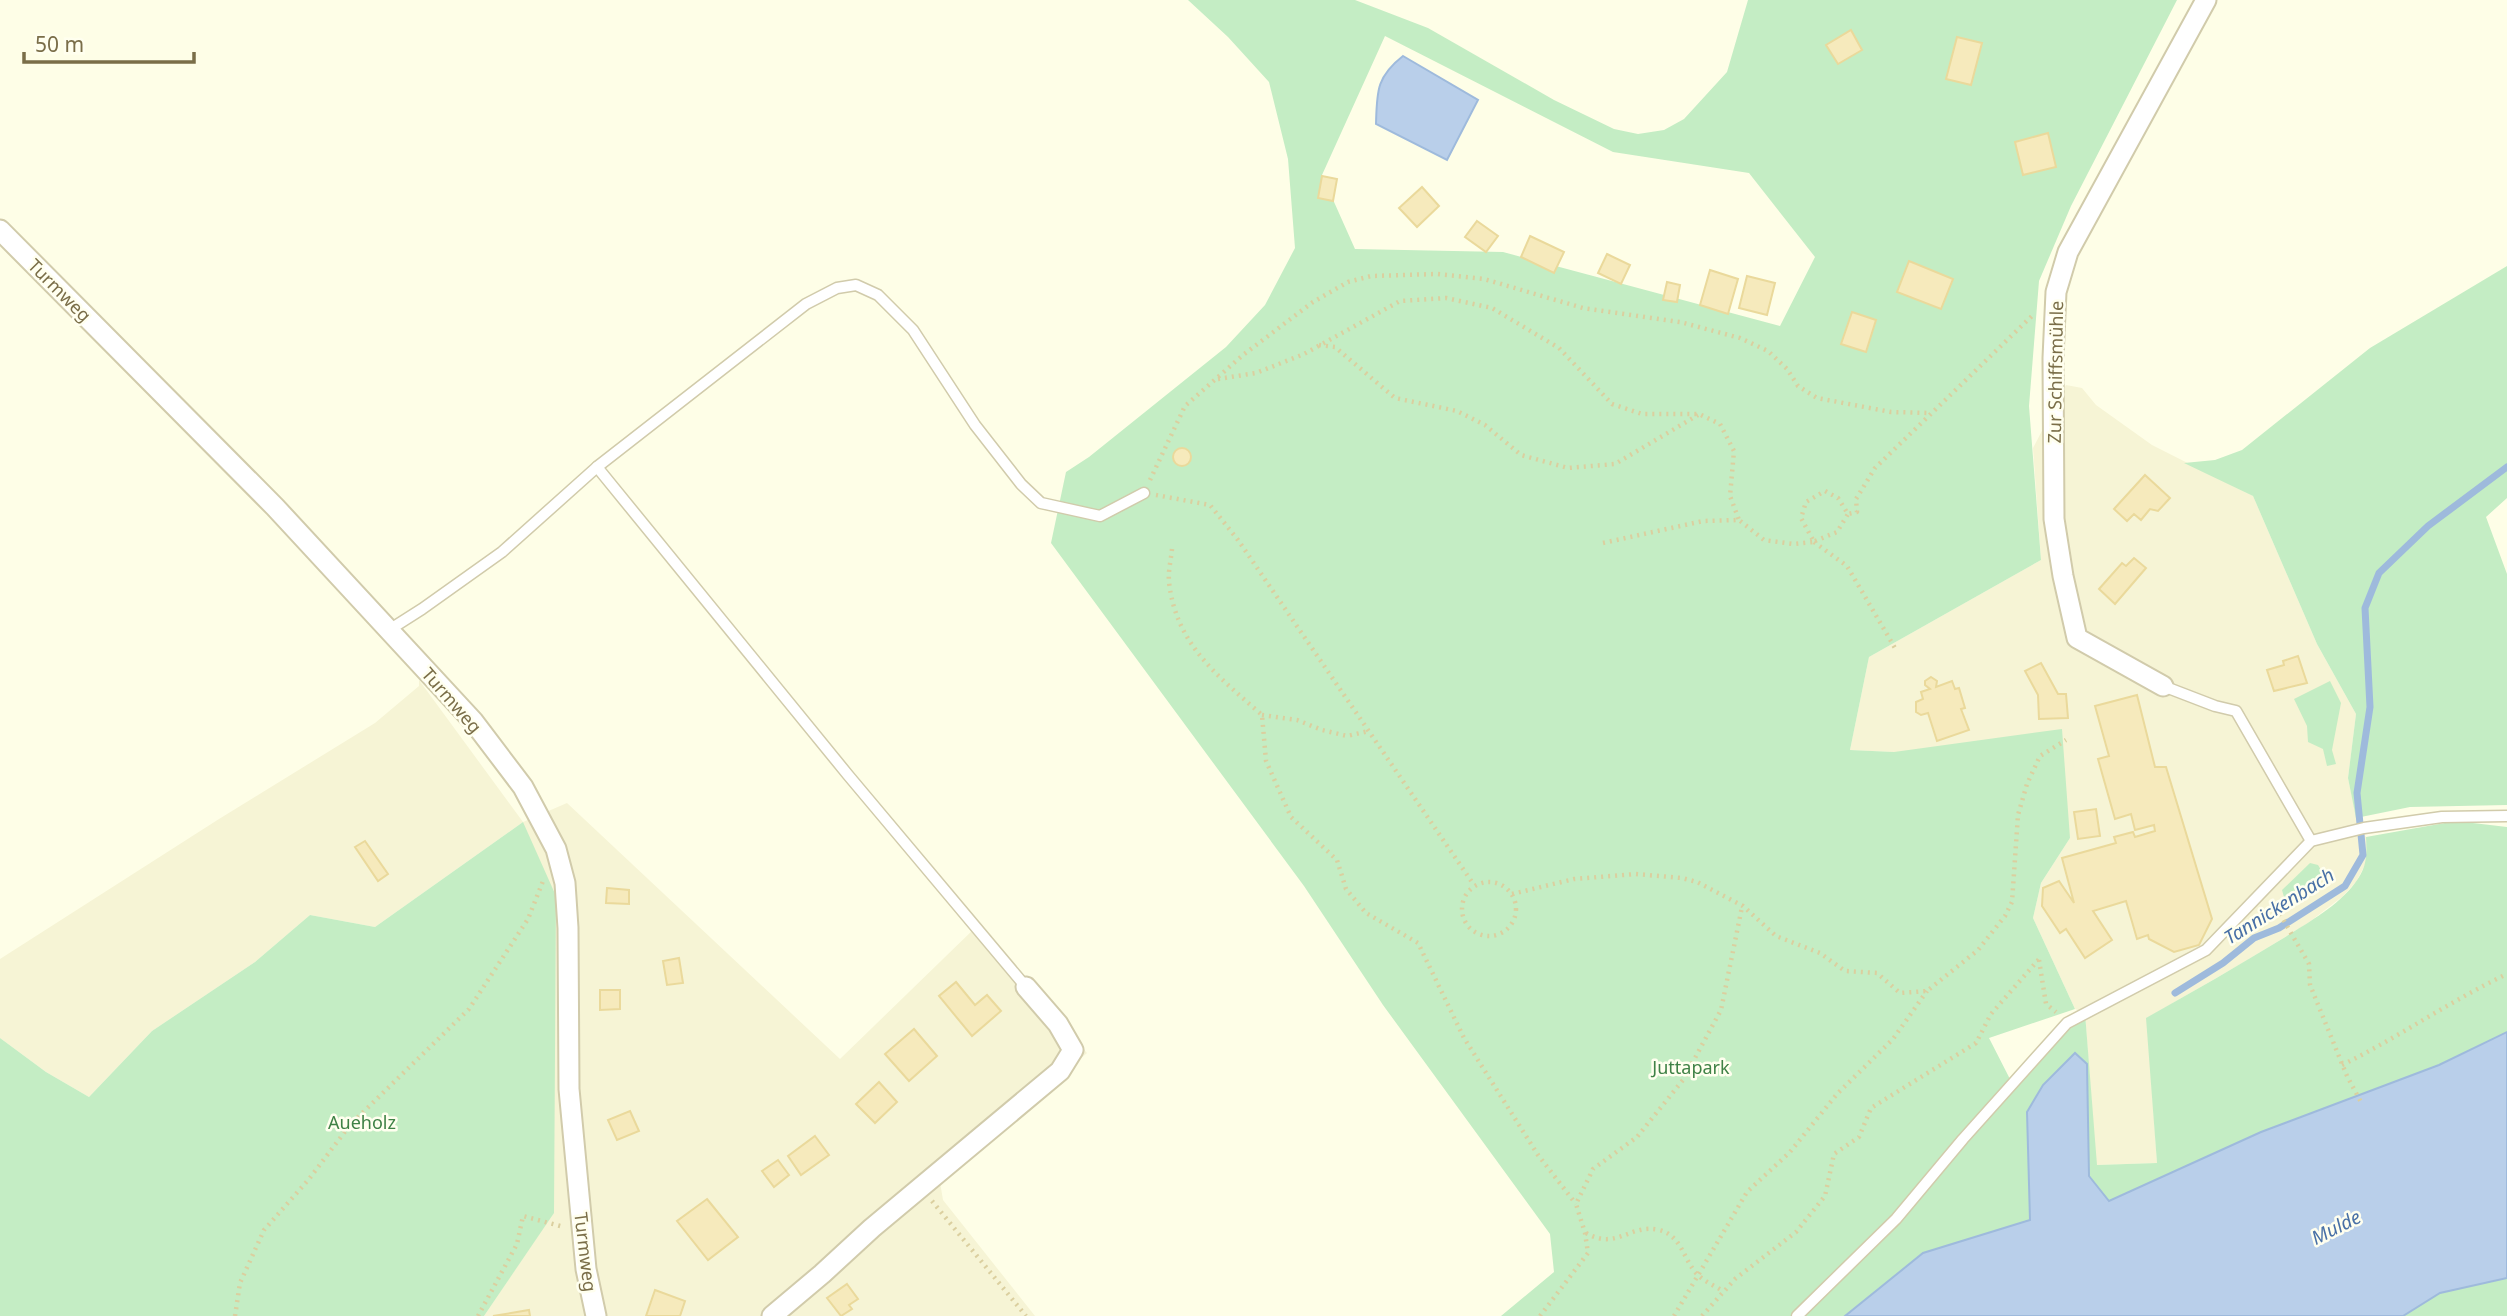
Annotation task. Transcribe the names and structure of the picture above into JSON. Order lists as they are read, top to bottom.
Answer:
{
  "streets": {
    "street": ["Turmweg", "Zur Schiffsmühle"]
  },
  "water": ["Tannickenbach", "Mulde"],
  "parks": ["Juttapark", "Aueholz"],
  "scale_bar": "50 m"
}
